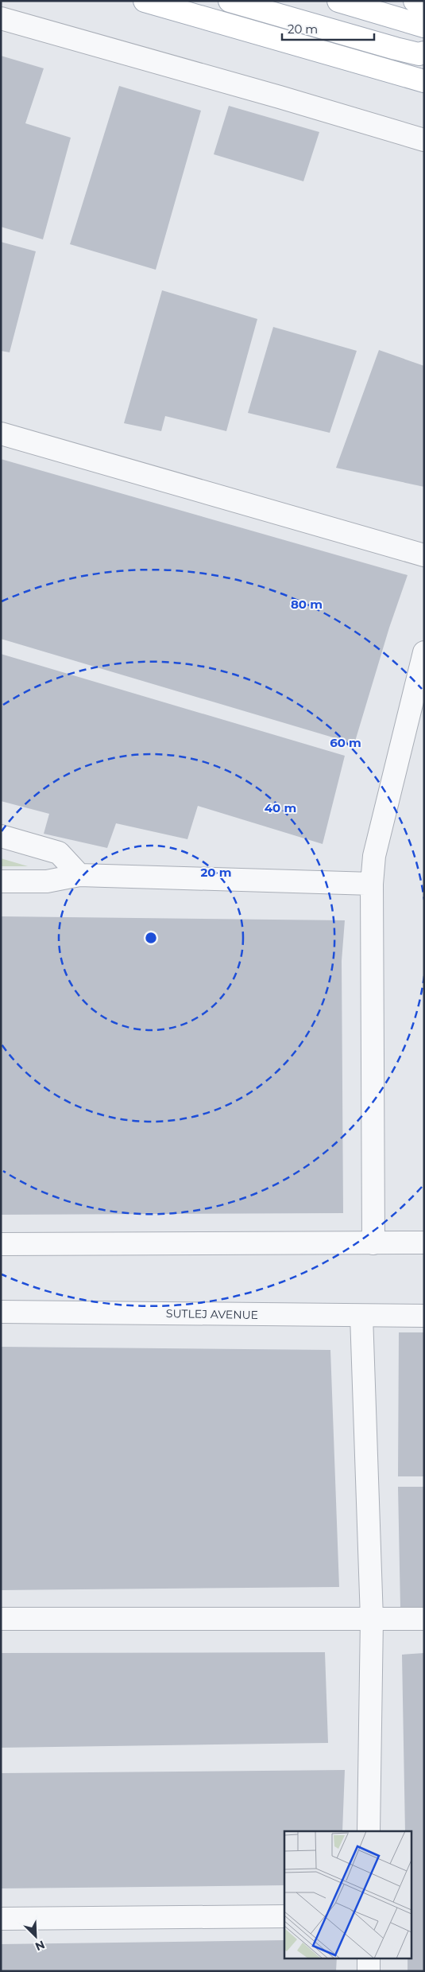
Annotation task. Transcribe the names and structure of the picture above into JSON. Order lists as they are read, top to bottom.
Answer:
{
  "streets": {
    "street": ["SUTLEJ AVENUE"]
  },
  "scale_bar": "20 m",
  "north": "bottom right",
  "rings": [
    "80 m",
    "60 m",
    "40 m",
    "20 m"
  ]
}
